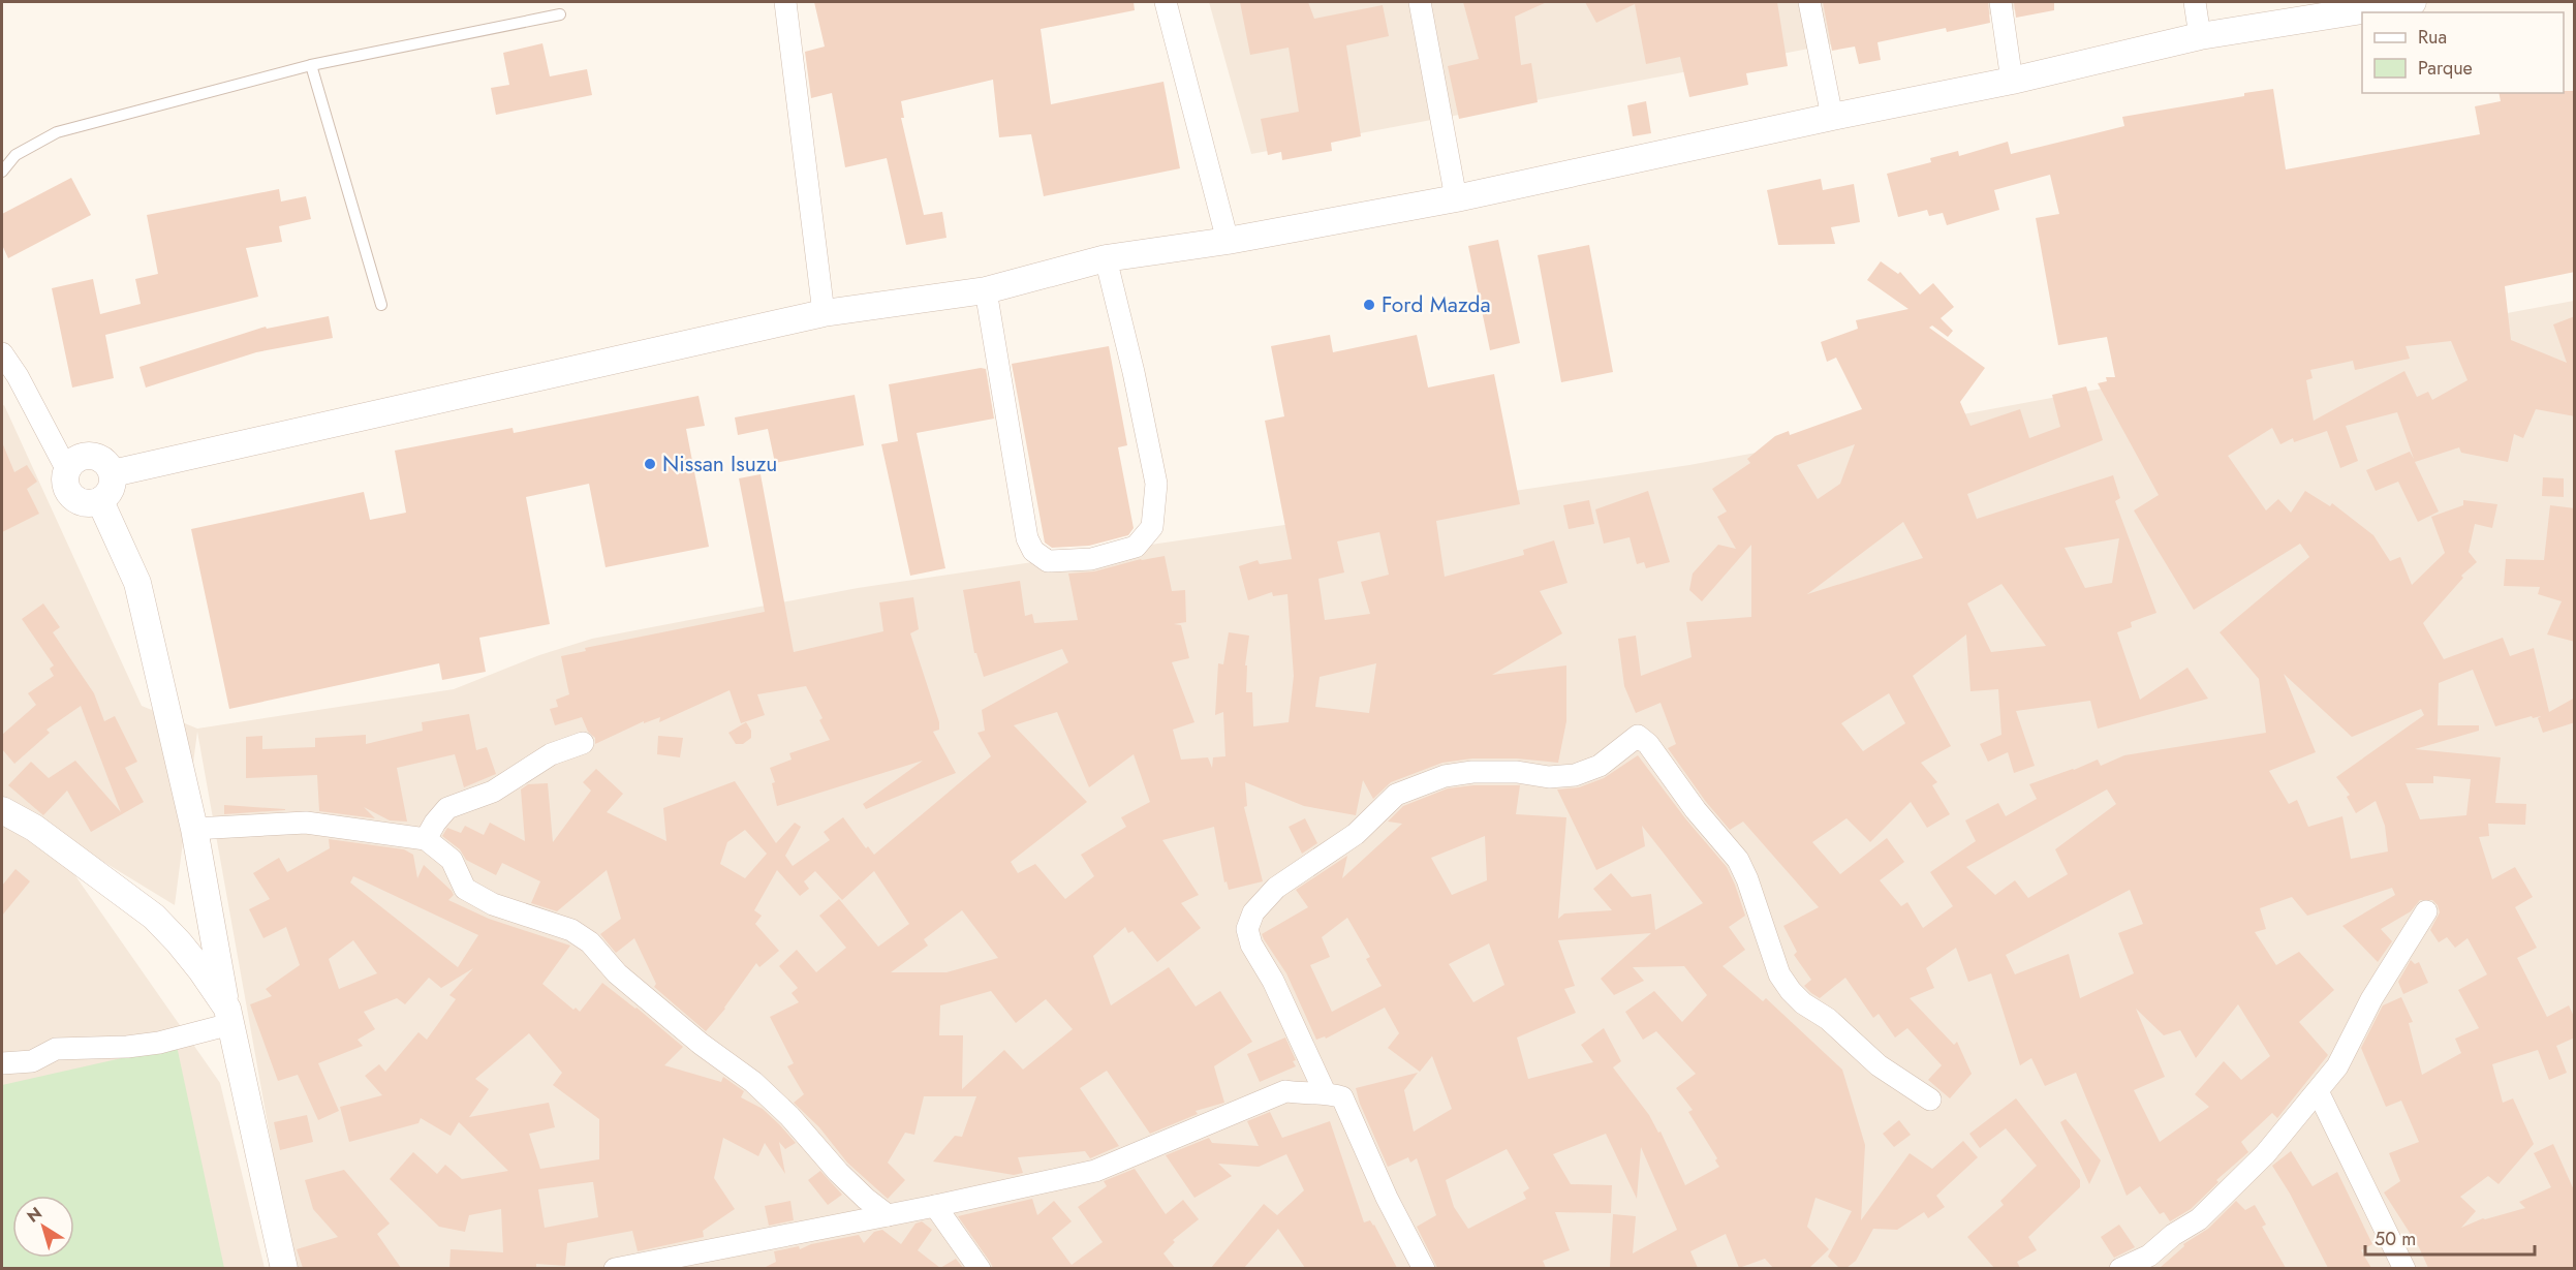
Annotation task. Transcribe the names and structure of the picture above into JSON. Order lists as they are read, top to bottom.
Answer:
{
  "places": ["Ford Mazda", "Nissan Isuzu"],
  "legend": ["Rua", "Parque"],
  "scale_bar": "50 m",
  "north": "top left"
}
